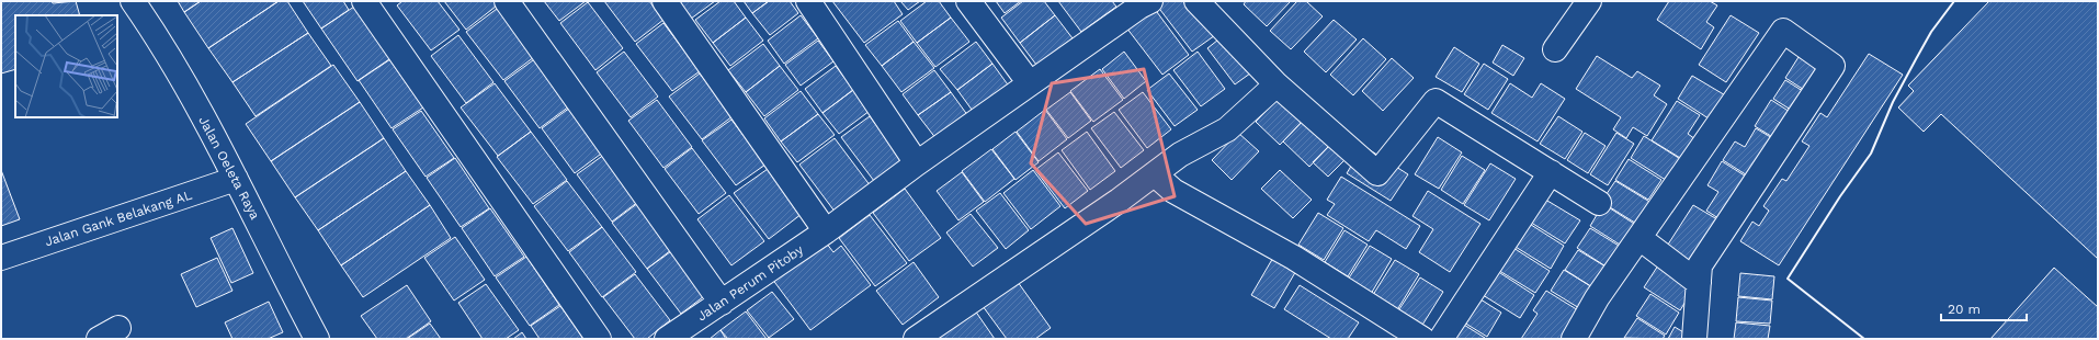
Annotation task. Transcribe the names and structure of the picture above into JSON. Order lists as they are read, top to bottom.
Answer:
{
  "streets": {
    "street": ["Jalan Oeleta Raya", "Jalan Gank Belakang AL", "Jalan Perum Pitoby"]
  },
  "crossings": [
    ["Jalan Oeleta Raya", "Jalan Gank Belakang AL"]
  ],
  "scale_bar": "20 m"
}
